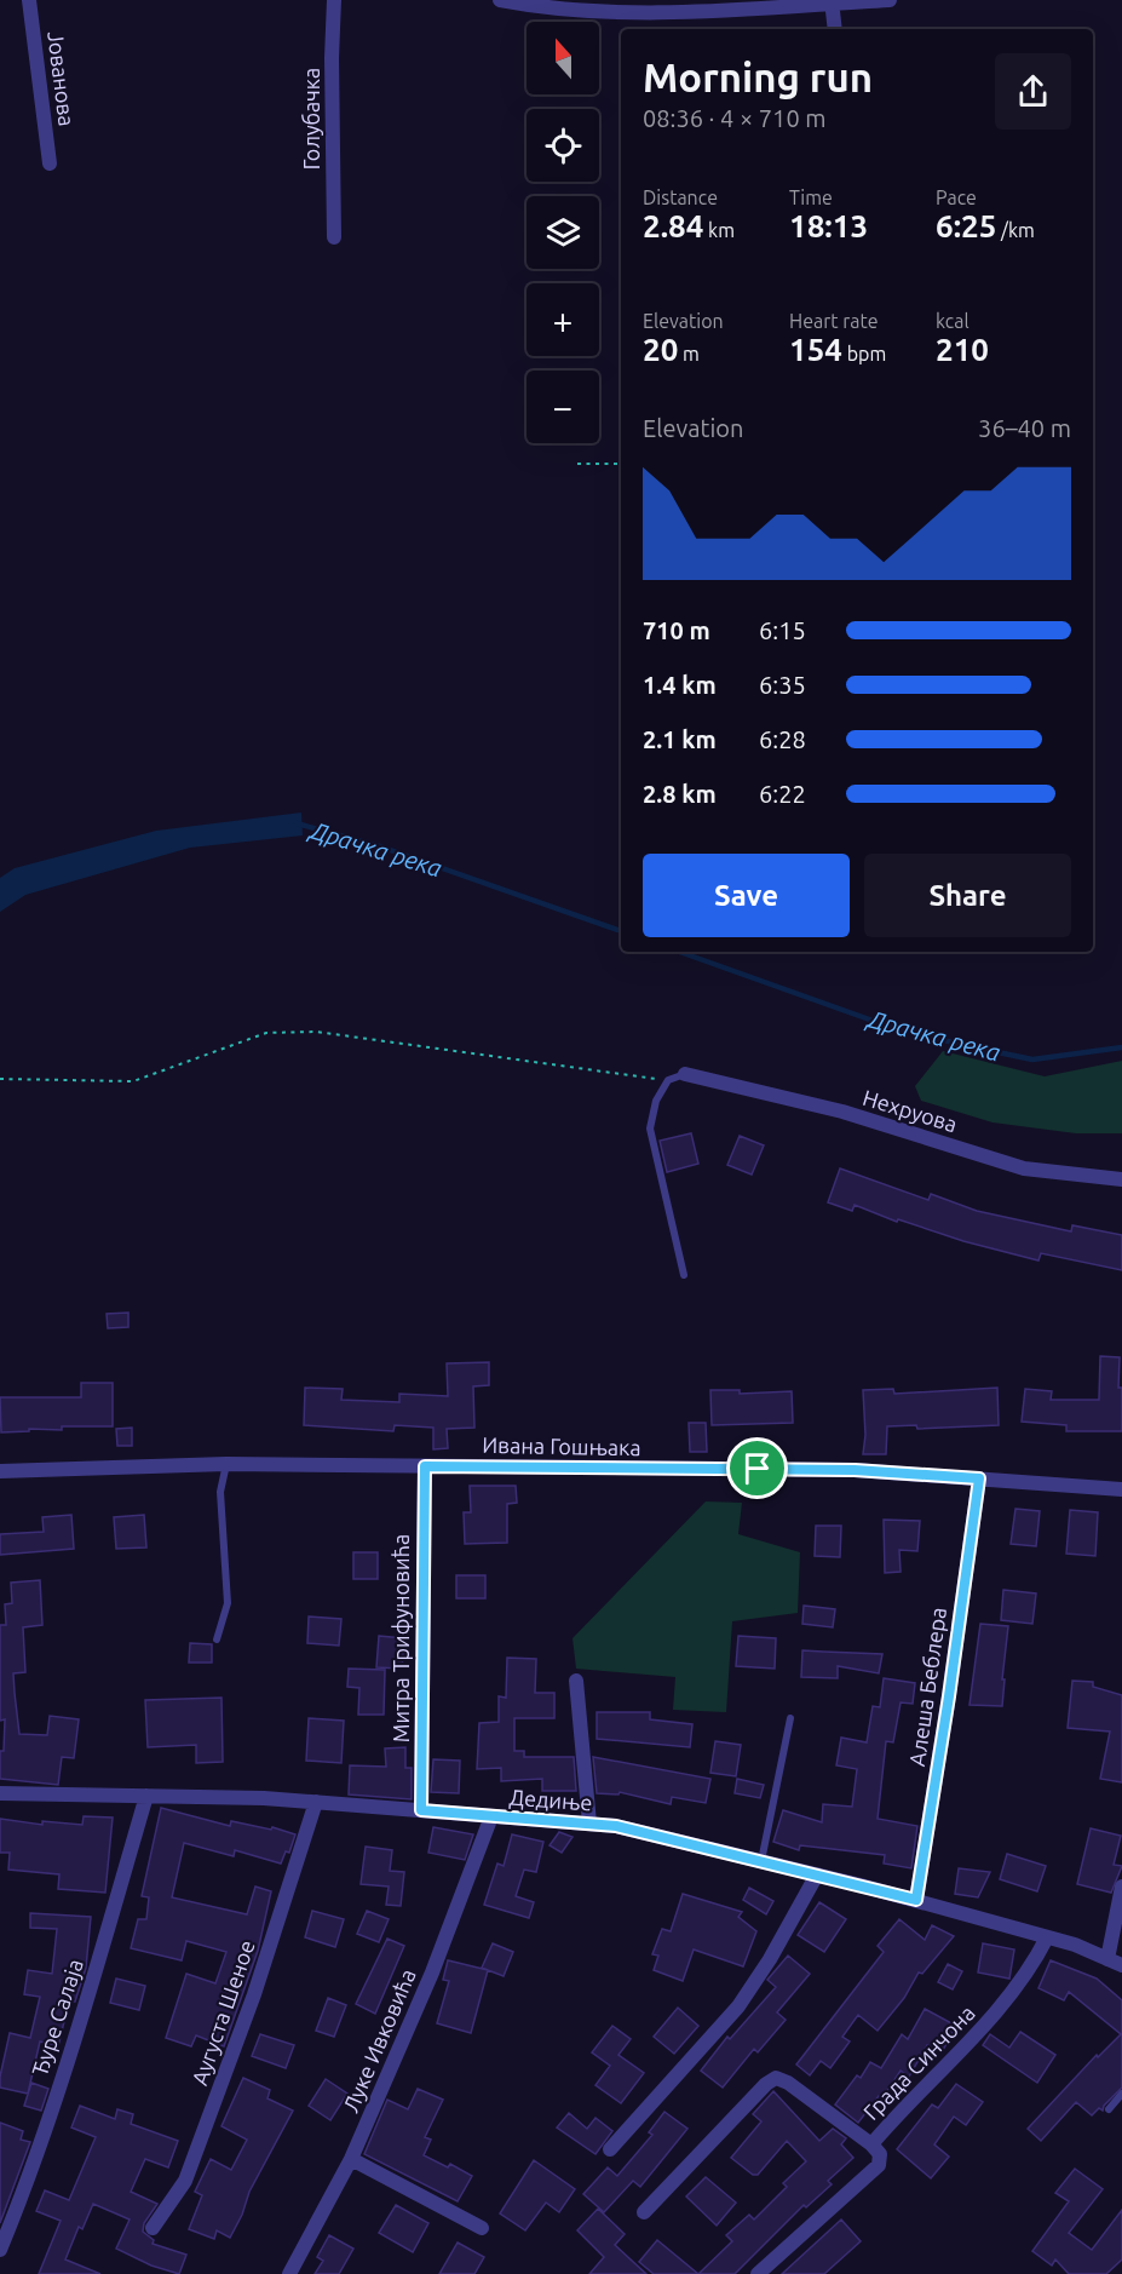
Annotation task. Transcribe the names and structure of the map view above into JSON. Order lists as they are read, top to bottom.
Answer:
{
  "streets": {
    "street": [
      "Јованова",
      "Голубачка",
      "Нехруова",
      "Ивана Гошњака",
      "Митра Трифуновића",
      "Алеша Беблера",
      "Дедиње",
      "Аугуста Шеное",
      "Ђуре Салаја",
      "Луке Ивковића",
      "Града Синчона"
    ]
  },
  "crossings": [
    ["Ивана Гошњака", "Митра Трифуновића"],
    ["Ивана Гошњака", "Алеша Беблера"],
    ["Митра Трифуновића", "Дедиње"],
    ["Алеша Беблера", "Дедиње"],
    ["Дедиње", "Аугуста Шеное"],
    ["Дедиње", "Ђуре Салаја"],
    ["Дедиње", "Луке Ивковића"],
    ["Дедиње", "Града Синчона"]
  ],
  "water": ["Драчка река"],
  "north": "top",
  "page": {
    "map_buttons": ["+", "−"],
    "heading": ["Morning run", "08:36 · 4 × 710 m"],
    "stats": [
      ["Distance", "2.84 km"],
      ["Time", "18:13"],
      ["Pace", "6:25 /km"],
      ["Elevation", "20 m"],
      ["Heart rate", "154 bpm"],
      ["kcal", "210"]
    ],
    "chart": ["Elevation", "36–40 m"],
    "list": [
      {
        "name": "710 m",
        "note": "6:15"
      },
      {
        "name": "1.4 km",
        "note": "6:35"
      },
      {
        "name": "2.1 km",
        "note": "6:28"
      },
      {
        "name": "2.8 km",
        "note": "6:22"
      }
    ],
    "buttons": ["Save", "Share"]
  }
}
